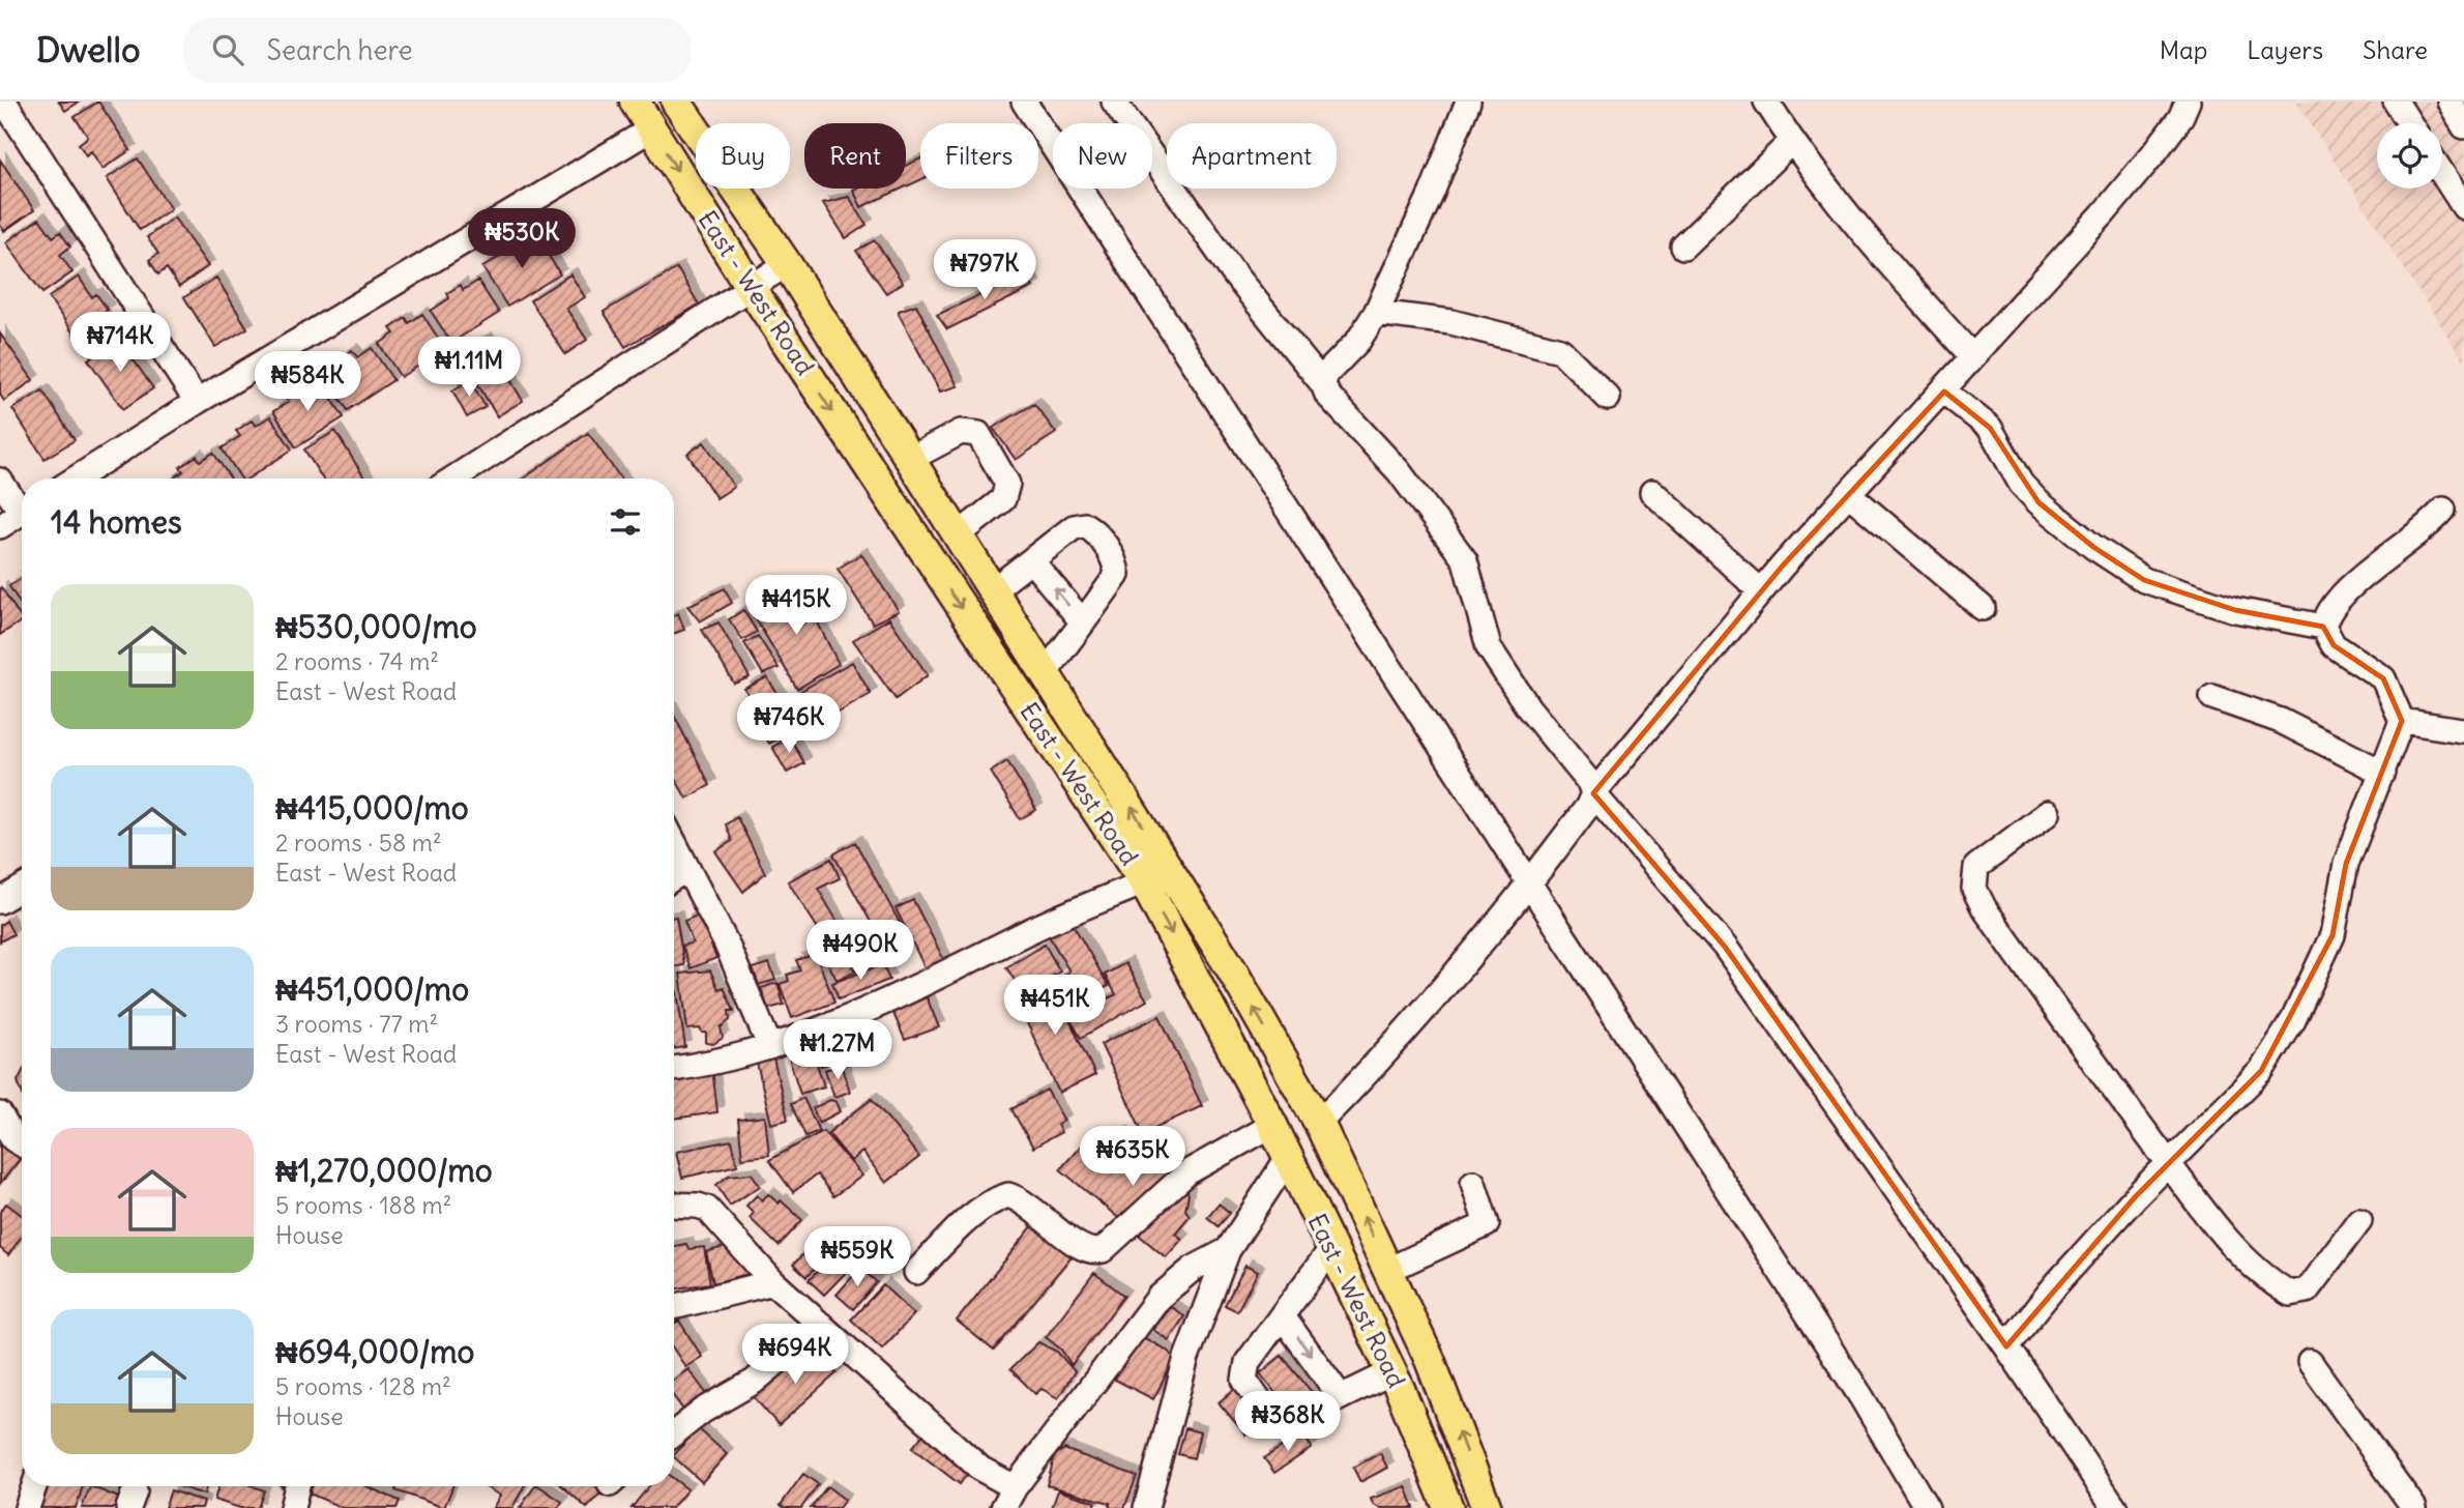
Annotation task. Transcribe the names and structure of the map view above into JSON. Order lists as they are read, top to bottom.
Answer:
{
  "streets": {
    "main road": ["East - West Road"]
  },
  "page": {
    "header": "Dwello",
    "search": "Search here",
    "nav": ["Map", "Layers", "Share"],
    "chip": [
      "Buy",
      "Rent",
      "Filters",
      "New",
      "Apartment"
    ],
    "price": [
      "₦530K",
      "₦797K",
      "₦714K",
      "₦1.11M",
      "₦584K",
      "₦415K",
      "₦746K",
      "₦490K",
      "₦451K",
      "₦1.27M",
      "₦635K",
      "₦559K",
      "₦694K",
      "₦368K"
    ],
    "heading": "14 homes",
    "list": [
      {
        "name": "₦530,000/mo",
        "note": "2 rooms · 74 m² · East - West Road"
      },
      {
        "name": "₦415,000/mo",
        "note": "2 rooms · 58 m² · East - West Road"
      },
      {
        "name": "₦451,000/mo",
        "note": "3 rooms · 77 m² · East - West Road"
      },
      {
        "name": "₦1,270,000/mo",
        "note": "5 rooms · 188 m² · House"
      },
      {
        "name": "₦694,000/mo",
        "note": "5 rooms · 128 m² · House"
      }
    ]
  }
}
